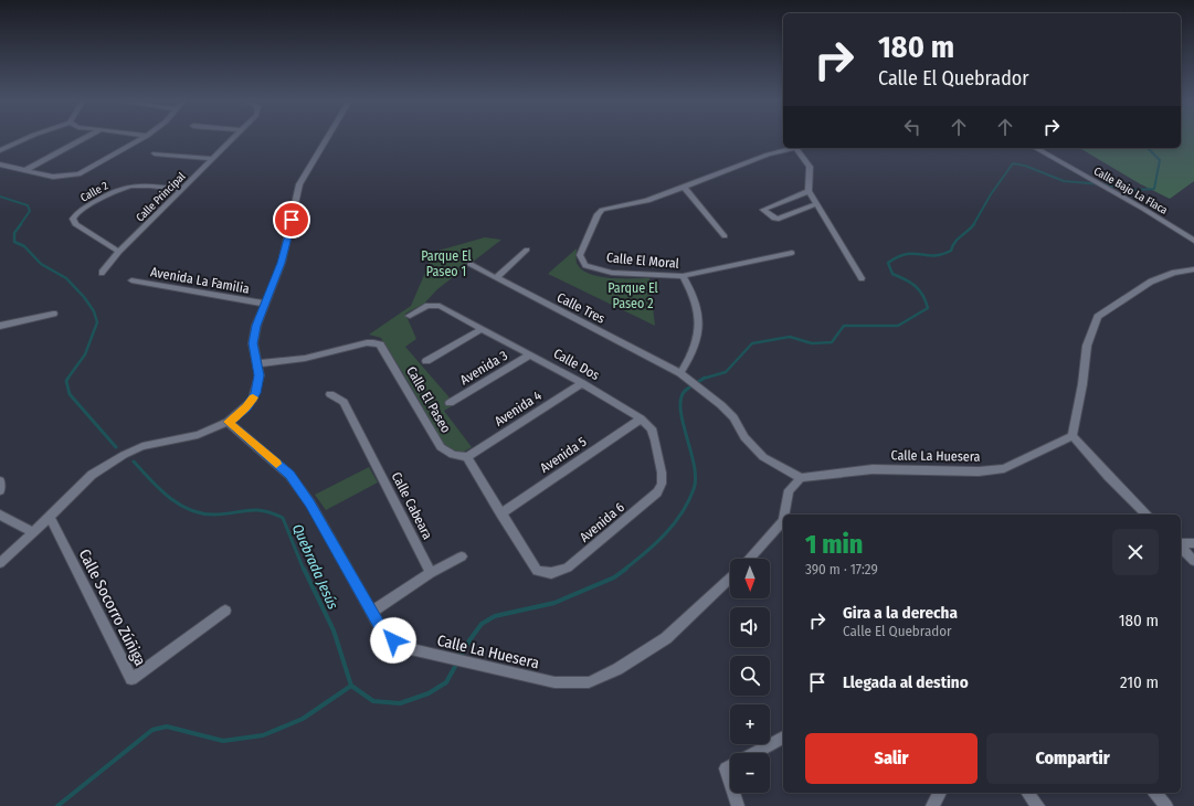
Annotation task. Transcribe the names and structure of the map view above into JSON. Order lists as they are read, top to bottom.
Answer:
{
  "streets": {
    "street": [
      "Calle Bajo La Flaca",
      "Calle 2",
      "Calle Principal",
      "Calle El Moral",
      "Avenida La Familia",
      "Calle Tres",
      "Calle Dos",
      "Avenida 3",
      "Calle El Paseo",
      "Avenida 4",
      "Avenida 5",
      "Calle La Huesera",
      "Calle Cabeara",
      "Avenida 6",
      "Calle Socorro Zúñiga"
    ]
  },
  "crossings": [
    ["Calle 2", "Calle Principal"],
    ["Calle El Moral", "Calle Tres"],
    ["Calle Dos", "Avenida 3"],
    ["Calle Dos", "Avenida 4"],
    ["Calle Dos", "Avenida 5"],
    ["Calle Dos", "Avenida 6"],
    ["Calle El Paseo", "Avenida 4"],
    ["Avenida 5", "Avenida 6"]
  ],
  "water": ["Quebrada Jesús"],
  "parks": ["Parque El Paseo 1", "Parque El Paseo 2"],
  "north": "bottom",
  "page": {
    "turn": ["180 m", "Calle El Quebrador"],
    "heading": ["1 min", "390 m · 17:29"],
    "map_buttons": ["+", "−"],
    "list": [
      {
        "name": "Gira a la derecha",
        "note": "Calle El Quebrador",
        "value": "180 m"
      },
      {
        "name": "Llegada al destino",
        "value": "210 m"
      }
    ],
    "buttons": ["Salir", "Compartir"]
  }
}
